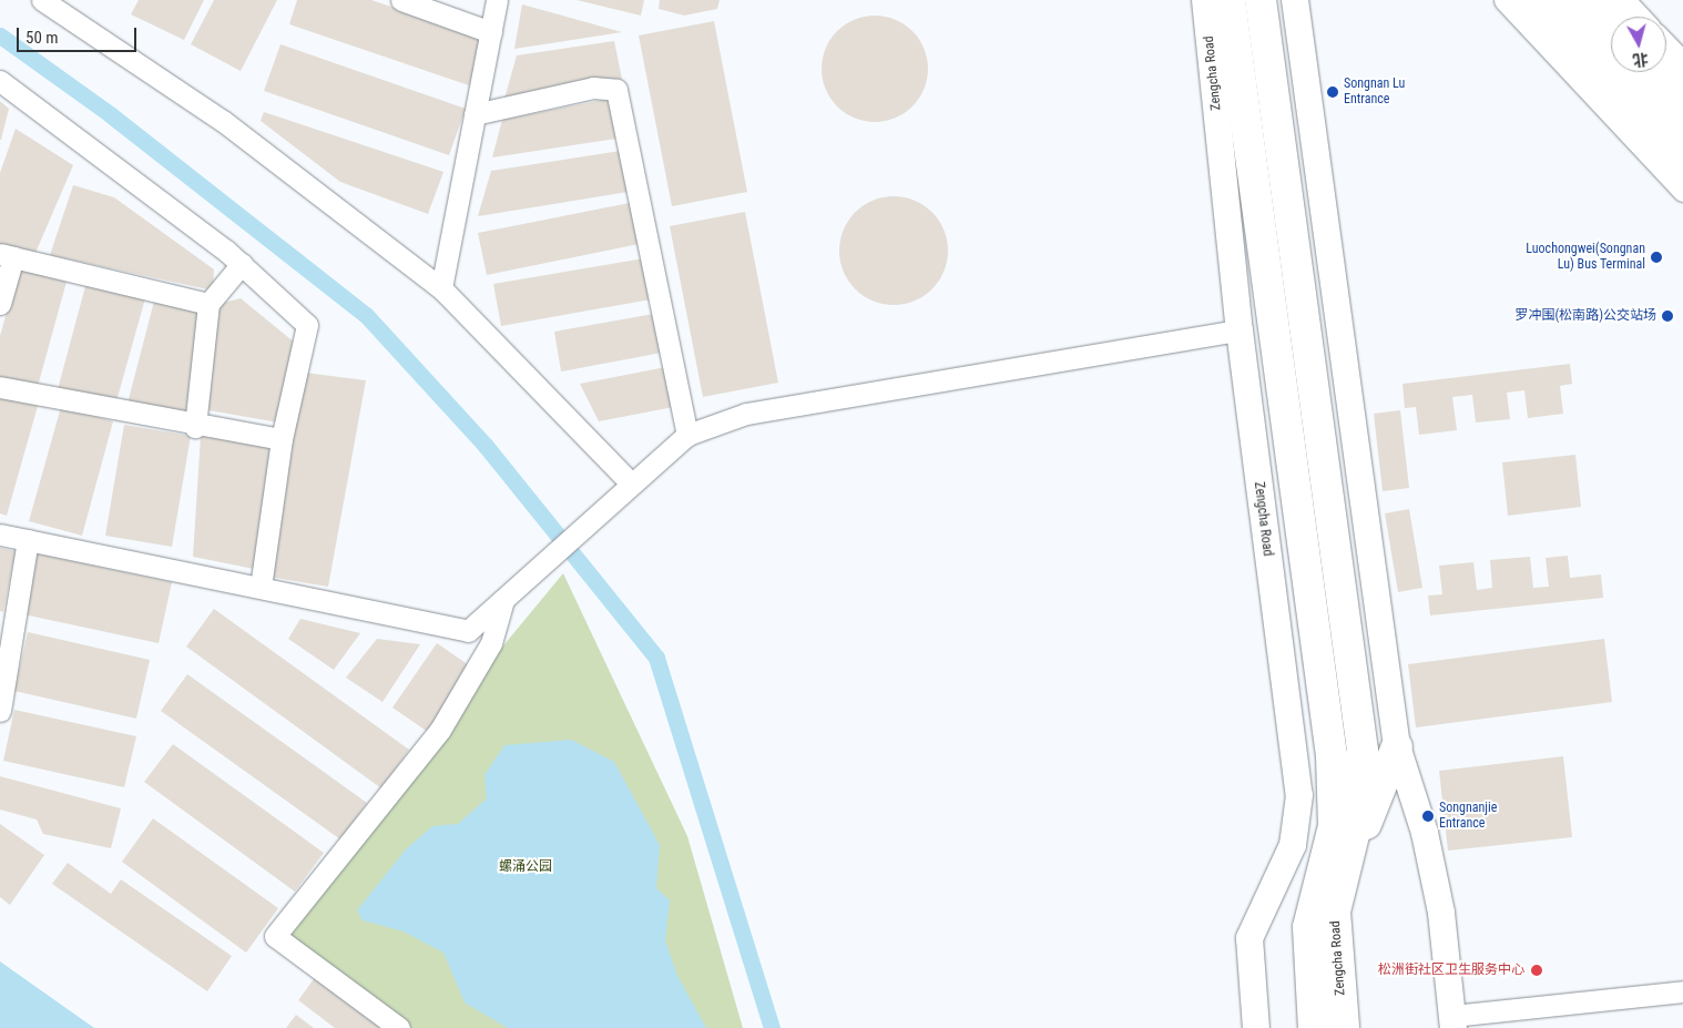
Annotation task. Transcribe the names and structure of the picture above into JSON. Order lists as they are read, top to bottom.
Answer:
{
  "streets": {
    "highway": ["Zengcha Road"]
  },
  "parks": ["螺涌公园"],
  "places": [
    "Songnan Lu Entrance",
    "Luochongwei(Songnan Lu) Bus Terminal",
    "罗冲围(松南路)公交站场",
    "Songnanjie Entrance",
    "松洲街社区卫生服务中心"
  ],
  "scale_bar": "50 m",
  "north": "bottom"
}
